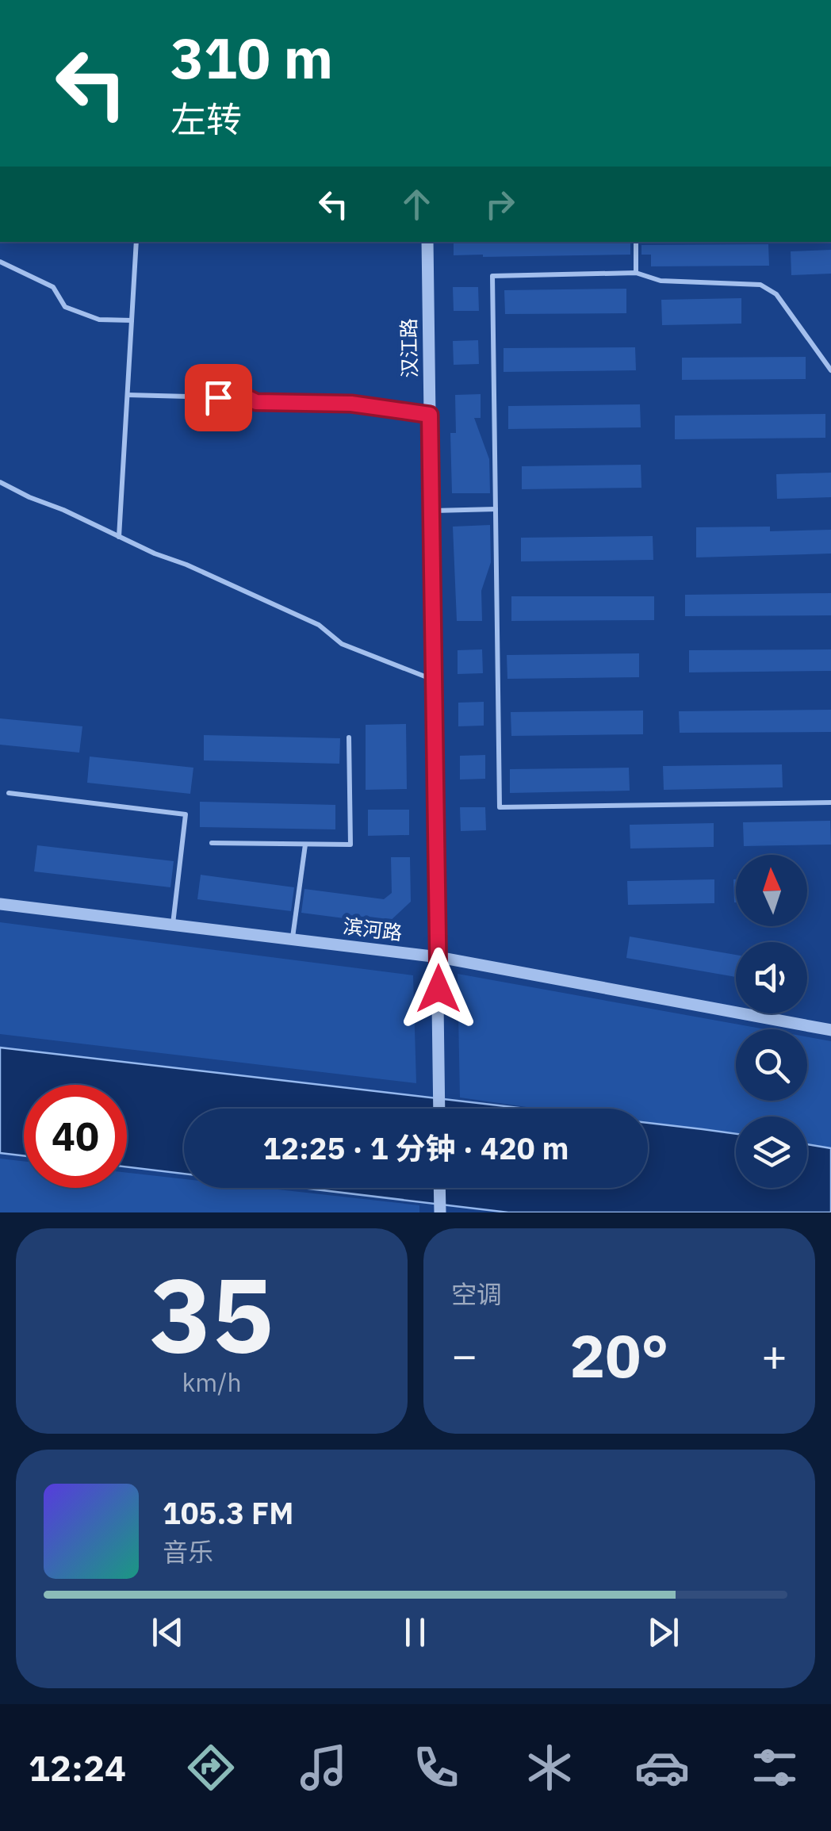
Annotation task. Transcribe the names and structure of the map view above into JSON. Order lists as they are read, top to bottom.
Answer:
{
  "streets": {
    "street": ["汉江路", "滨河路"]
  },
  "crossings": [
    ["汉江路", "滨河路"]
  ],
  "north": "top",
  "page": {
    "turn": ["310 m", "左转"],
    "limit": "40",
    "trip": "12:25 · 1 分钟 · 420 m",
    "tile": [
      ["35", "km/h"],
      "空调"
    ],
    "heat": ["−", "20°", "+"],
    "song": ["105.3 FM", "音乐"],
    "tabs": "12:24"
  }
}
